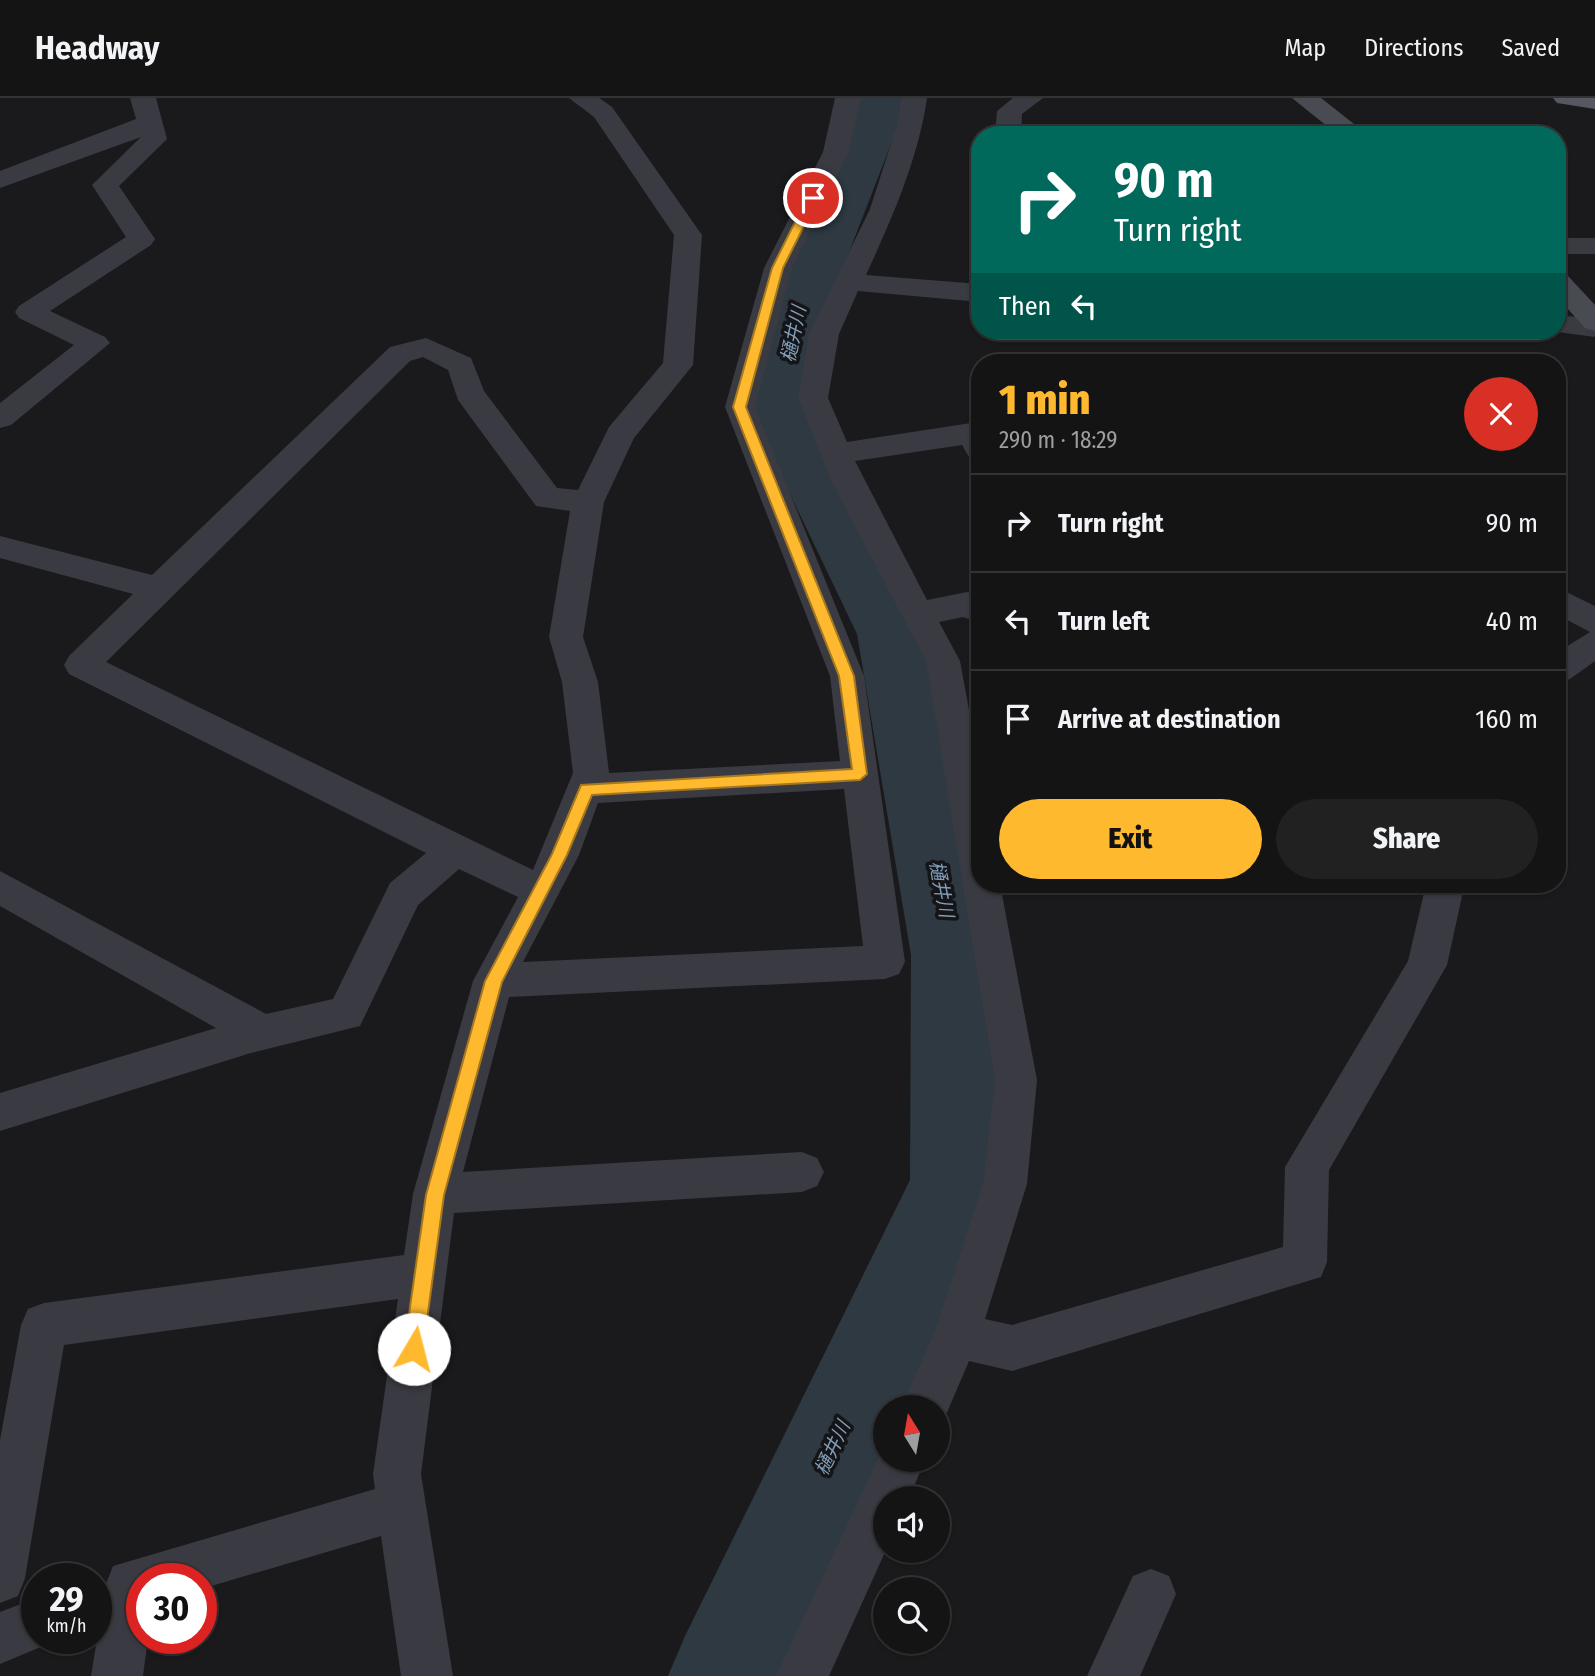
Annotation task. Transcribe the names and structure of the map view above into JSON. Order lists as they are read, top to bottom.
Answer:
{
  "water": ["樋井川"],
  "north": "top",
  "page": {
    "header": "Headway",
    "nav": ["Map", "Directions", "Saved"],
    "turn": ["90 m", "Turn right"],
    "then": "Then",
    "heading": ["1 min", "290 m · 18:29"],
    "list": [
      {
        "name": "Turn right",
        "value": "90 m"
      },
      {
        "name": "Turn left",
        "value": "40 m"
      },
      {
        "name": "Arrive at destination",
        "value": "160 m"
      }
    ],
    "buttons": ["Exit", "Share"],
    "speed": "29 km/h",
    "limit": "30"
  }
}
